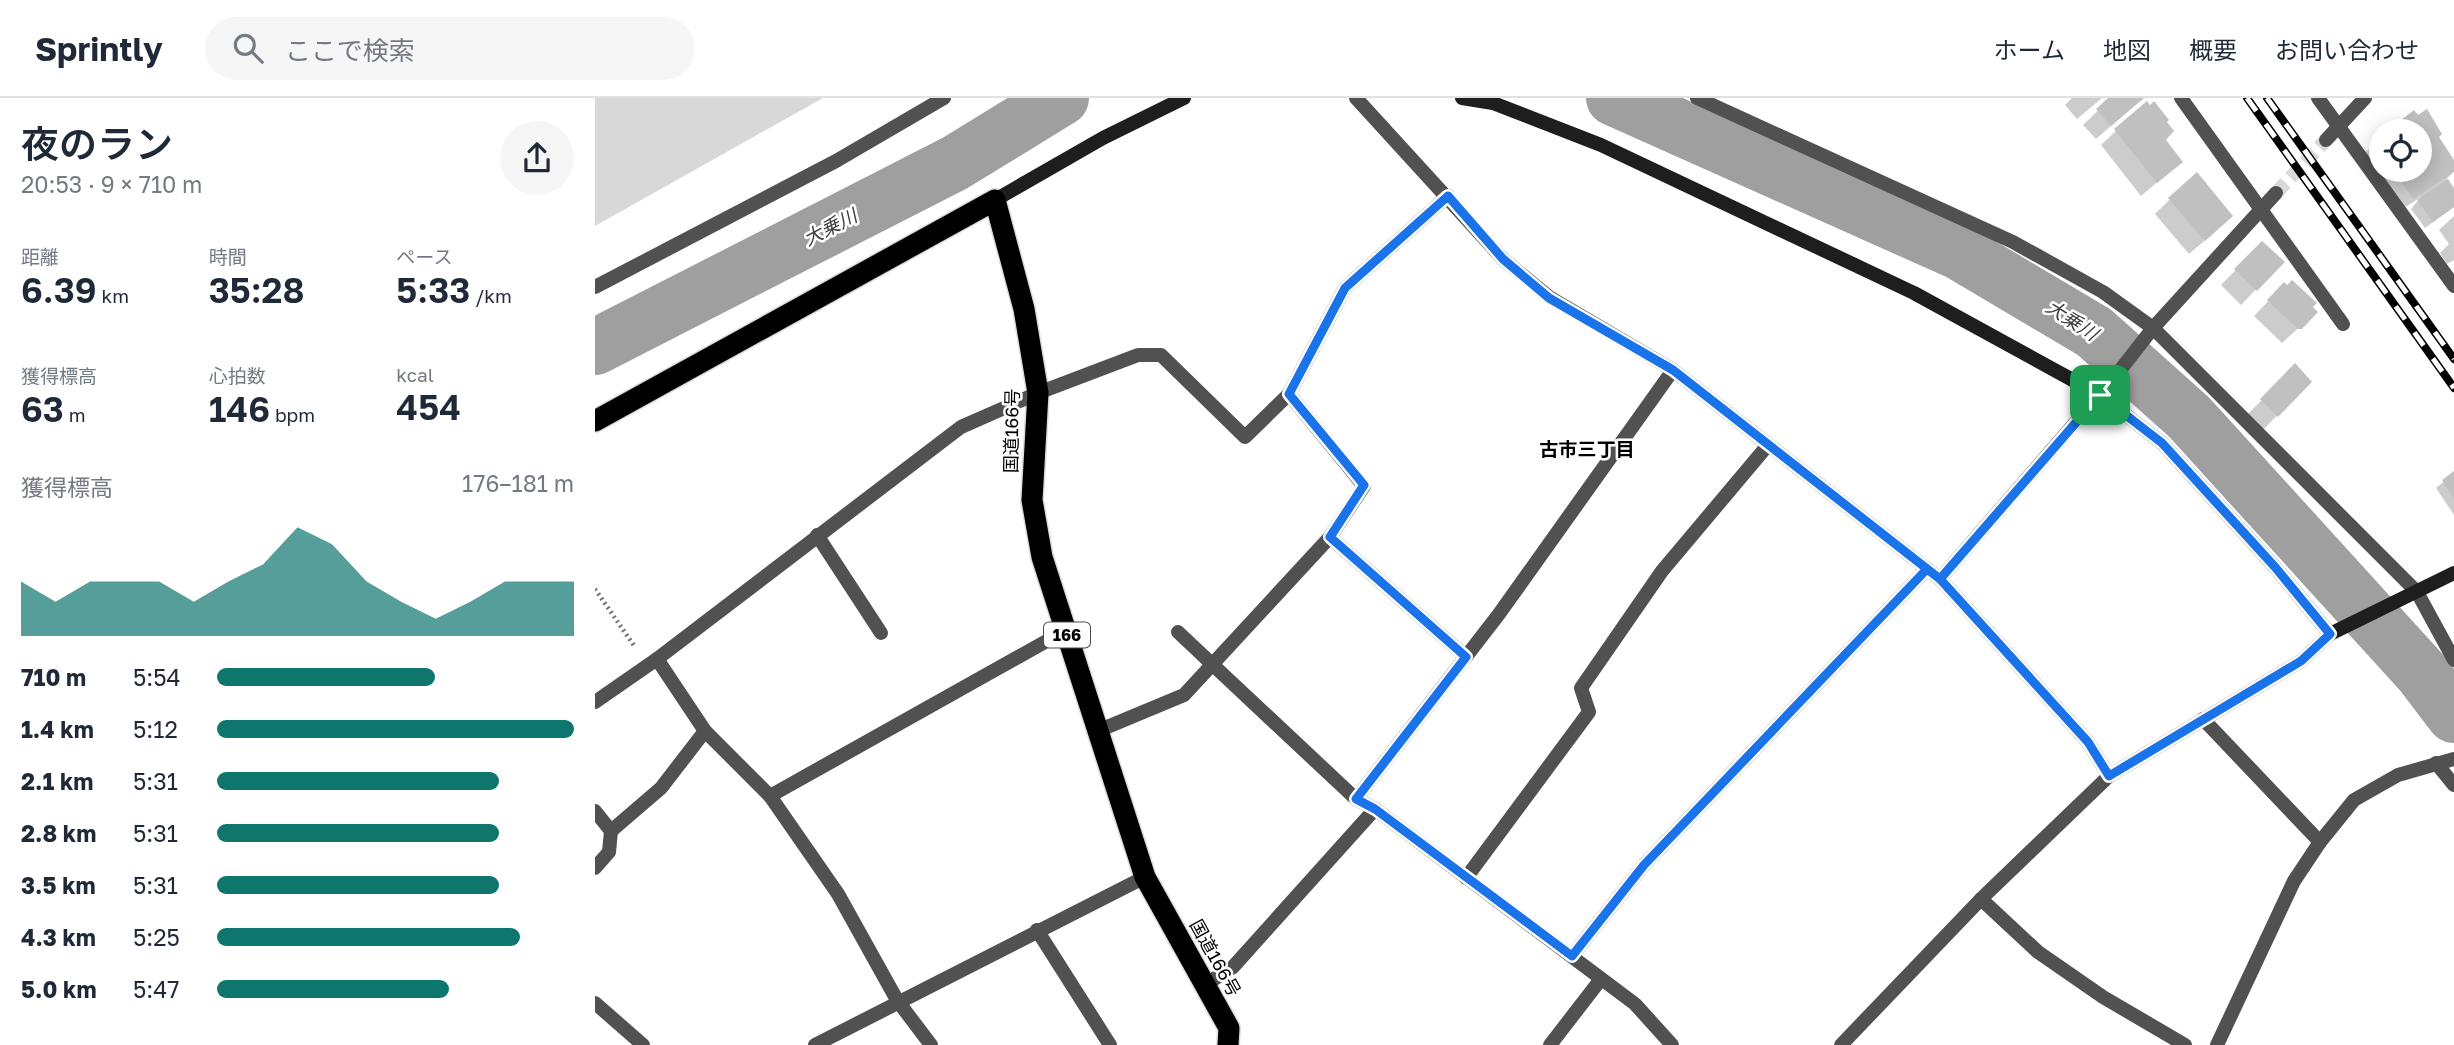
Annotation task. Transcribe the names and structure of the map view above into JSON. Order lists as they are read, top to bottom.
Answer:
{
  "streets": {
    "highway": ["国道166号", "166"]
  },
  "districts": ["古市三丁目"],
  "water": ["大乗川"],
  "page": {
    "header": "Sprintly",
    "search": "ここで検索",
    "nav": [
      "ホーム",
      "地図",
      "概要",
      "お問い合わせ"
    ],
    "heading": ["夜のラン", "20:53 · 9 × 710 m"],
    "stats": [
      ["距離", "6.39 km"],
      ["時間", "35:28"],
      ["ペース", "5:33 /km"],
      ["獲得標高", "63 m"],
      ["心拍数", "146 bpm"],
      ["kcal", "454"]
    ],
    "chart": ["獲得標高", "176–181 m"],
    "list": [
      {
        "name": "710 m",
        "note": "5:54"
      },
      {
        "name": "1.4 km",
        "note": "5:12"
      },
      {
        "name": "2.1 km",
        "note": "5:31"
      },
      {
        "name": "2.8 km",
        "note": "5:31"
      },
      {
        "name": "3.5 km",
        "note": "5:31"
      },
      {
        "name": "4.3 km",
        "note": "5:25"
      },
      {
        "name": "5.0 km",
        "note": "5:47"
      }
    ]
  }
}
